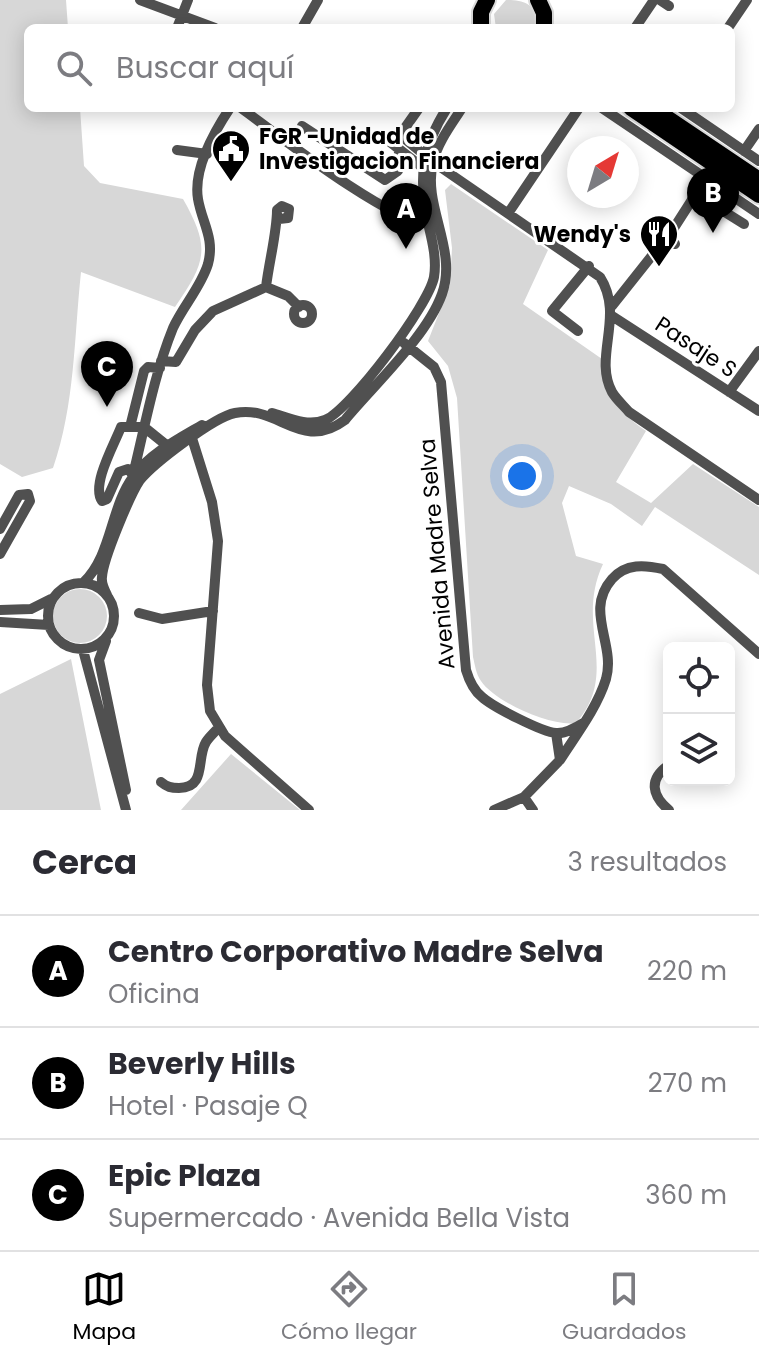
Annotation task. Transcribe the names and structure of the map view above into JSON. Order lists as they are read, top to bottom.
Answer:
{
  "streets": {
    "street": ["Pasaje S", "Avenida Madre Selva"]
  },
  "places": {
    "public building": ["FGR -Unidad de Investigacion Financiera"],
    "restaurant": ["Wendy's"]
  },
  "north": "top right",
  "page": {
    "search": "Buscar aquí",
    "pins": ["B", "A", "C"],
    "heading": ["Cerca", "3 resultados"],
    "list": [
      {
        "mark": "A",
        "name": "Centro Corporativo Madre Selva",
        "note": "Oficina",
        "value": "220 m"
      },
      {
        "mark": "B",
        "name": "Beverly Hills",
        "note": "Hotel · Pasaje Q",
        "value": "270 m"
      },
      {
        "mark": "C",
        "name": "Epic Plaza",
        "note": "Supermercado · Avenida Bella Vista",
        "value": "360 m"
      }
    ],
    "nav": ["Mapa", "Cómo llegar", "Guardados"]
  }
}
